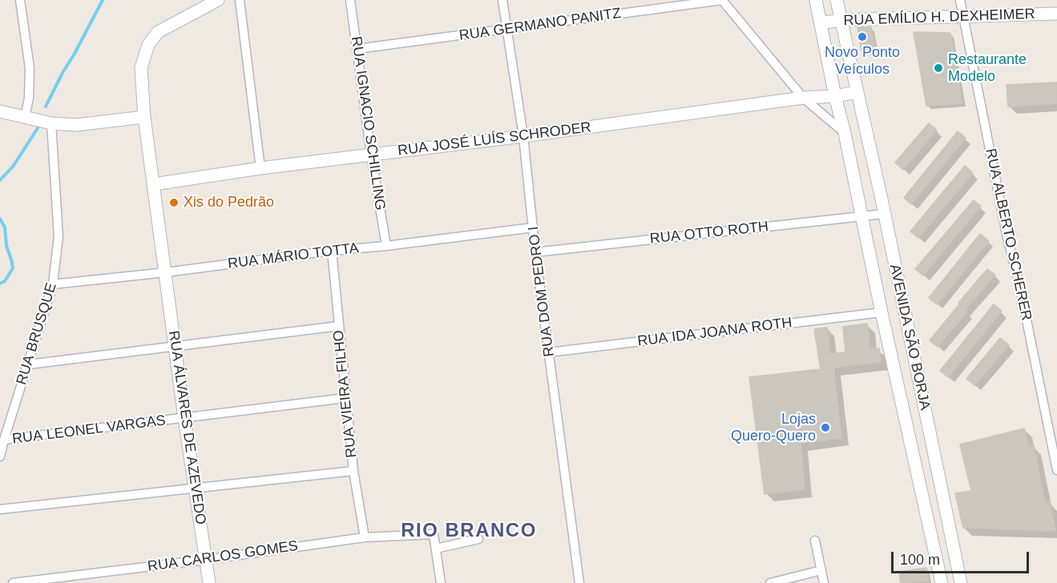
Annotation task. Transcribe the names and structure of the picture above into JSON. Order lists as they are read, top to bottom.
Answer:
{
  "streets": {
    "street": [
      "RUA EMÍLIO H. DEXHEIMER",
      "RUA GERMANO PANITZ",
      "RUA IGNACIO SCHILLING",
      "RUA JOSÉ LUÍS SCHRODER",
      "RUA OTTO ROTH",
      "RUA ALBERTO SCHERER",
      "RUA MÁRIO TOTTA",
      "RUA DOM PEDRO I",
      "RUA IDA JOANA ROTH",
      "RUA BRUSQUE",
      "AVENIDA SÃO BORJA",
      "RUA VIEIRA FILHO",
      "RUA ÁLVARES DE AZEVEDO",
      "RUA LEONEL VARGAS",
      "RUA CARLOS GOMES"
    ]
  },
  "crossings": [
    ["RUA EMÍLIO H. DEXHEIMER", "RUA ALBERTO SCHERER"],
    ["RUA EMÍLIO H. DEXHEIMER", "AVENIDA SÃO BORJA"],
    ["RUA GERMANO PANITZ", "RUA IGNACIO SCHILLING"],
    ["RUA GERMANO PANITZ", "RUA DOM PEDRO I"],
    ["RUA IGNACIO SCHILLING", "RUA JOSÉ LUÍS SCHRODER"],
    ["RUA IGNACIO SCHILLING", "RUA MÁRIO TOTTA"],
    ["RUA JOSÉ LUÍS SCHRODER", "RUA DOM PEDRO I"],
    ["RUA JOSÉ LUÍS SCHRODER", "AVENIDA SÃO BORJA"],
    ["RUA JOSÉ LUÍS SCHRODER", "RUA ÁLVARES DE AZEVEDO"],
    ["RUA OTTO ROTH", "RUA DOM PEDRO I"],
    ["RUA OTTO ROTH", "AVENIDA SÃO BORJA"],
    ["RUA MÁRIO TOTTA", "RUA DOM PEDRO I"],
    ["RUA MÁRIO TOTTA", "RUA BRUSQUE"],
    ["RUA MÁRIO TOTTA", "RUA VIEIRA FILHO"],
    ["RUA MÁRIO TOTTA", "RUA ÁLVARES DE AZEVEDO"],
    ["RUA DOM PEDRO I", "RUA IDA JOANA ROTH"],
    ["RUA IDA JOANA ROTH", "AVENIDA SÃO BORJA"],
    ["RUA BRUSQUE", "RUA LEONEL VARGAS"],
    ["RUA VIEIRA FILHO", "RUA LEONEL VARGAS"],
    ["RUA VIEIRA FILHO", "RUA CARLOS GOMES"],
    ["RUA ÁLVARES DE AZEVEDO", "RUA LEONEL VARGAS"],
    ["RUA ÁLVARES DE AZEVEDO", "RUA CARLOS GOMES"]
  ],
  "districts": ["RIO BRANCO"],
  "places": [
    "Novo Ponto Veículos",
    "Restaurante Modelo",
    "Xis do Pedrão",
    "Lojas Quero-Quero"
  ],
  "scale_bar": "100 m"
}
